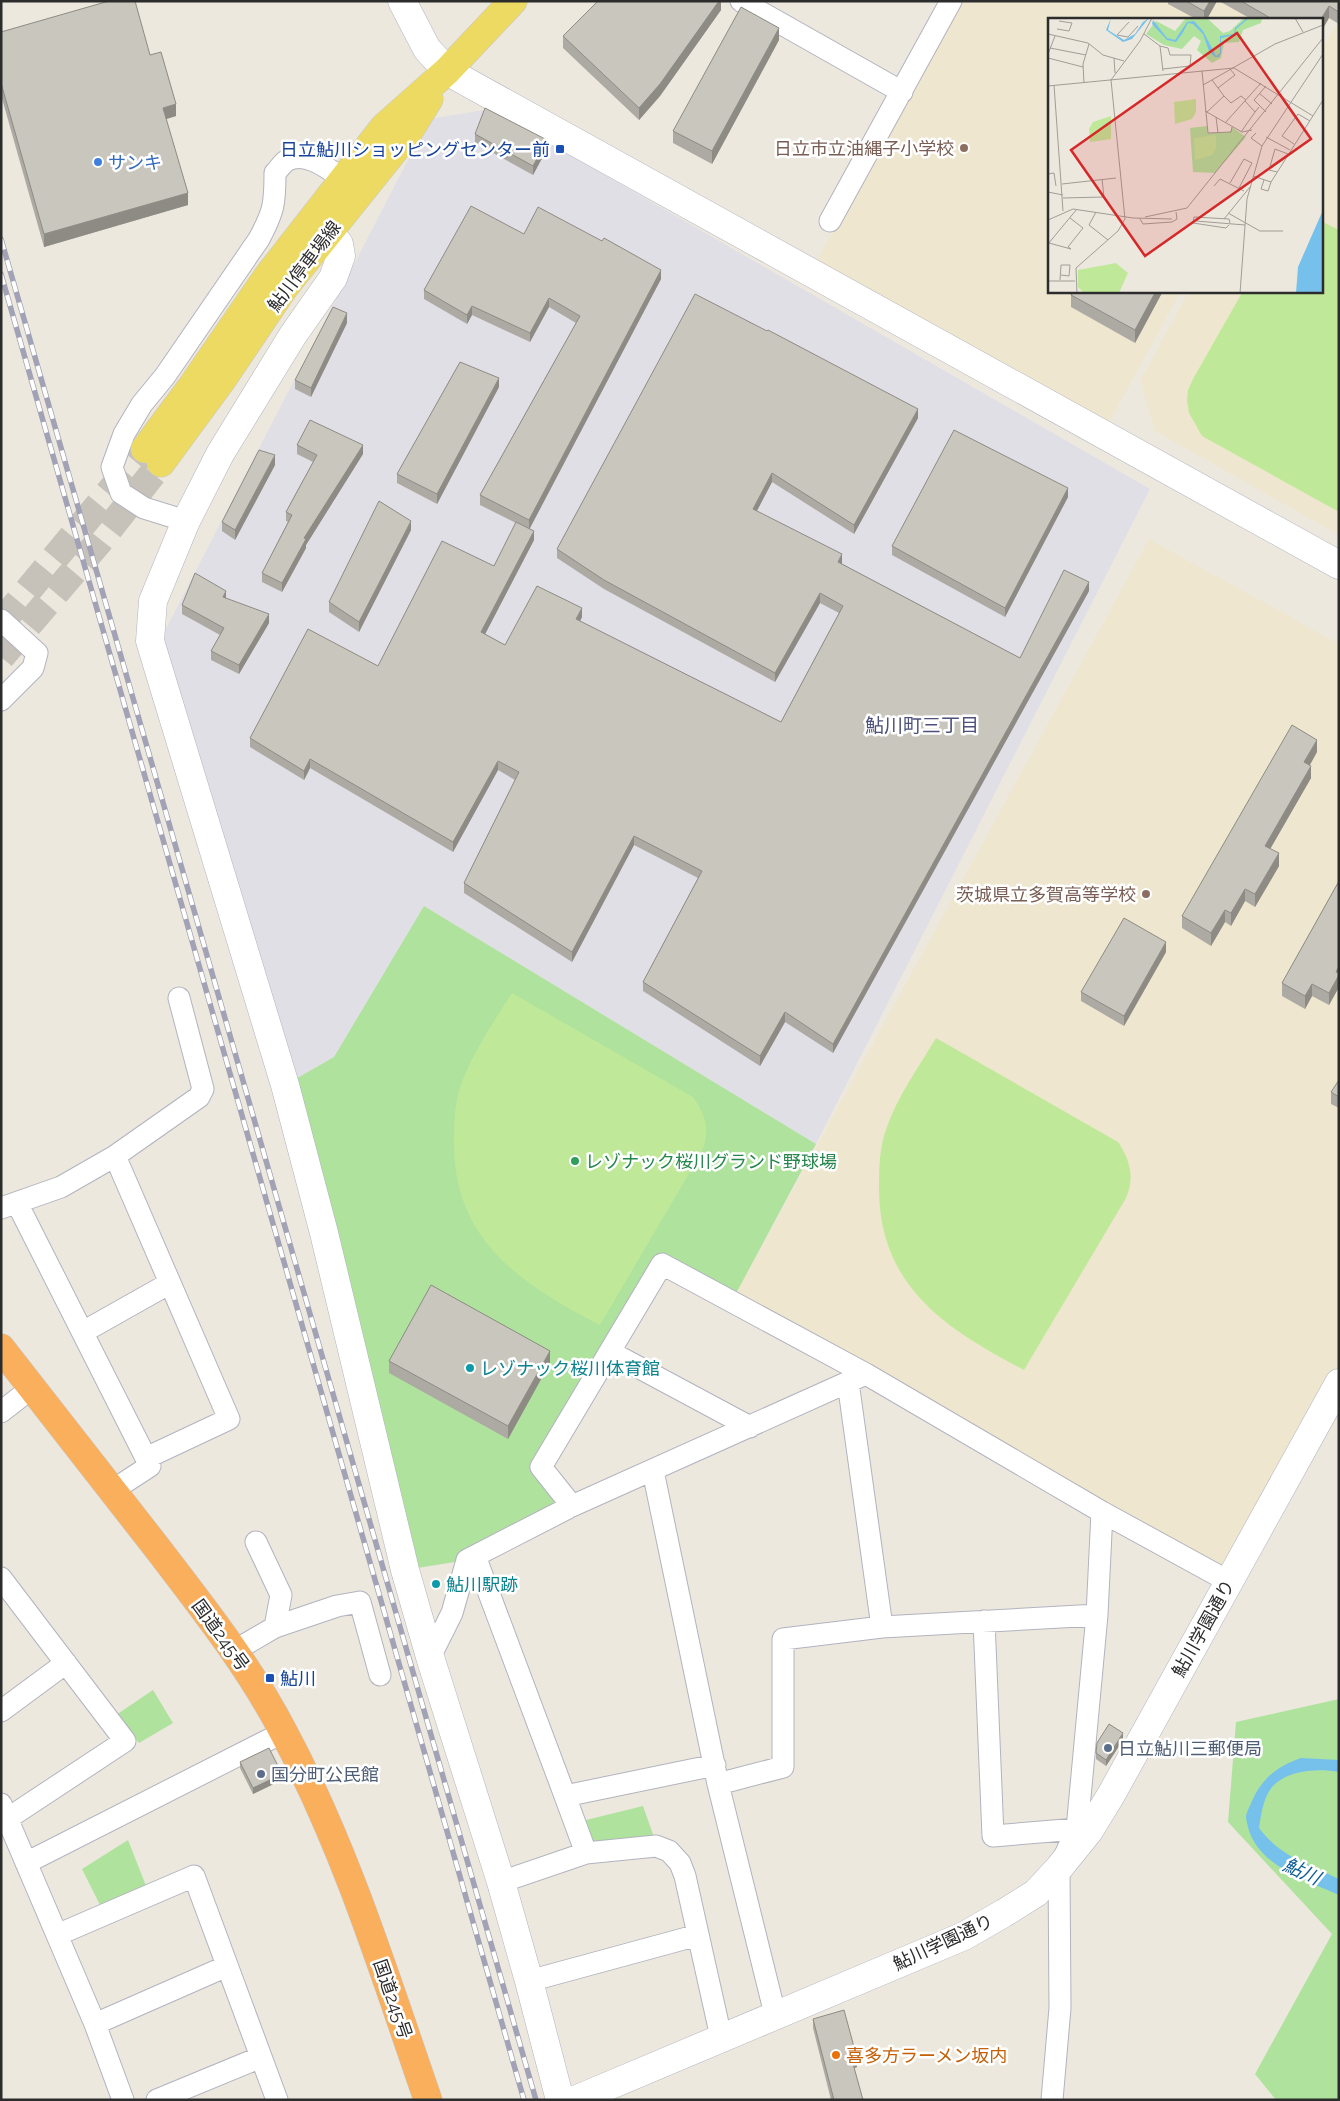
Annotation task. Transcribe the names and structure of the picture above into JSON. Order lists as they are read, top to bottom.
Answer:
{
  "streets": {
    "highway": ["国道245号"],
    "main road": ["鮎川停車場線"],
    "street": ["鮎川学園通り"]
  },
  "districts": ["鮎川町三丁目"],
  "water": ["鮎川"],
  "places": {
    "other": [
      "日立市立油縄子小学校",
      "サンキ",
      "茨城県立多賀高等学校",
      "レゾナック桜川グランド野球場",
      "レゾナック桜川体育館",
      "鮎川駅跡",
      "日立鮎川三郵便局",
      "国分町公民館",
      "喜多方ラーメン坂内"
    ],
    "transit": ["日立鮎川ショッピングセンター前", "鮎川"]
  }
}
